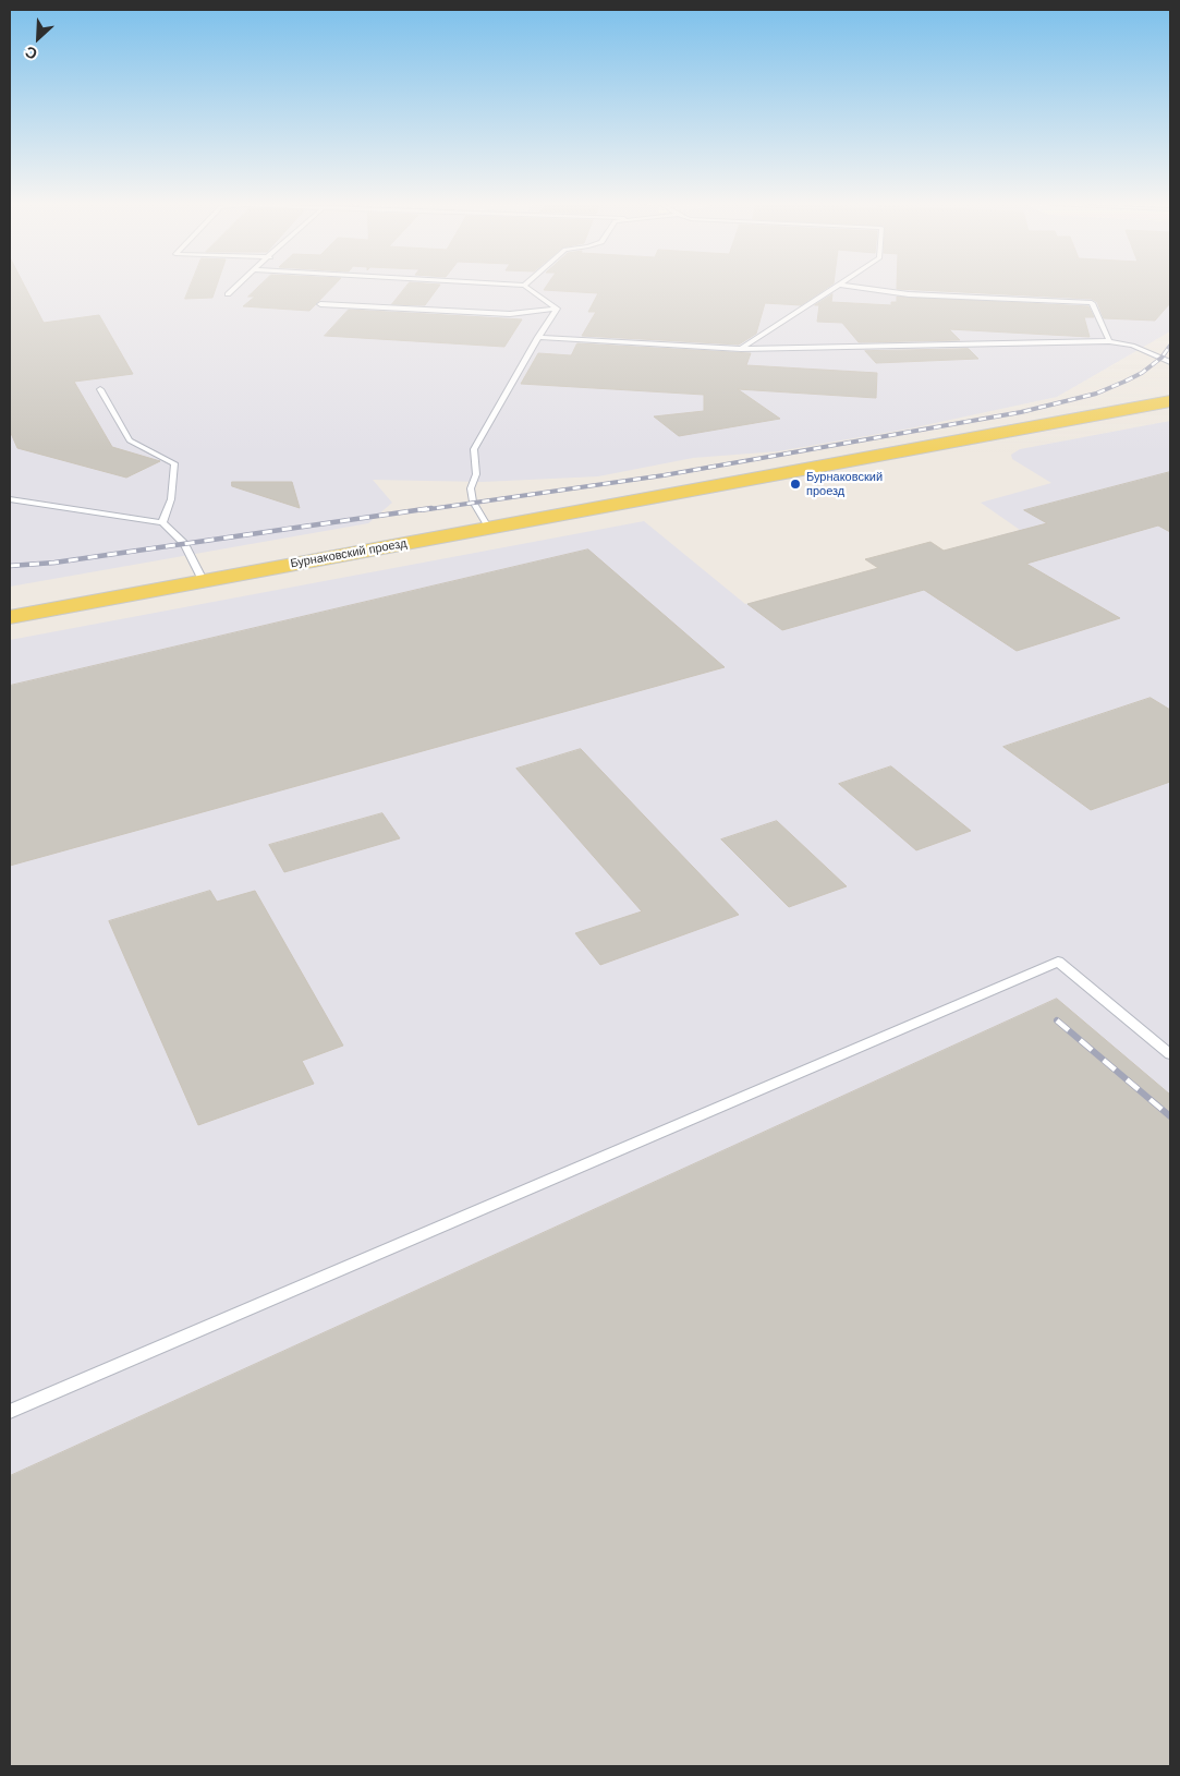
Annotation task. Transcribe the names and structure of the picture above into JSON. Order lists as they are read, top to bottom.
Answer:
{
  "streets": {
    "main road": ["Бурнаковский проезд"]
  },
  "places": ["Бурнаковский проезд"],
  "north": "bottom left"
}
